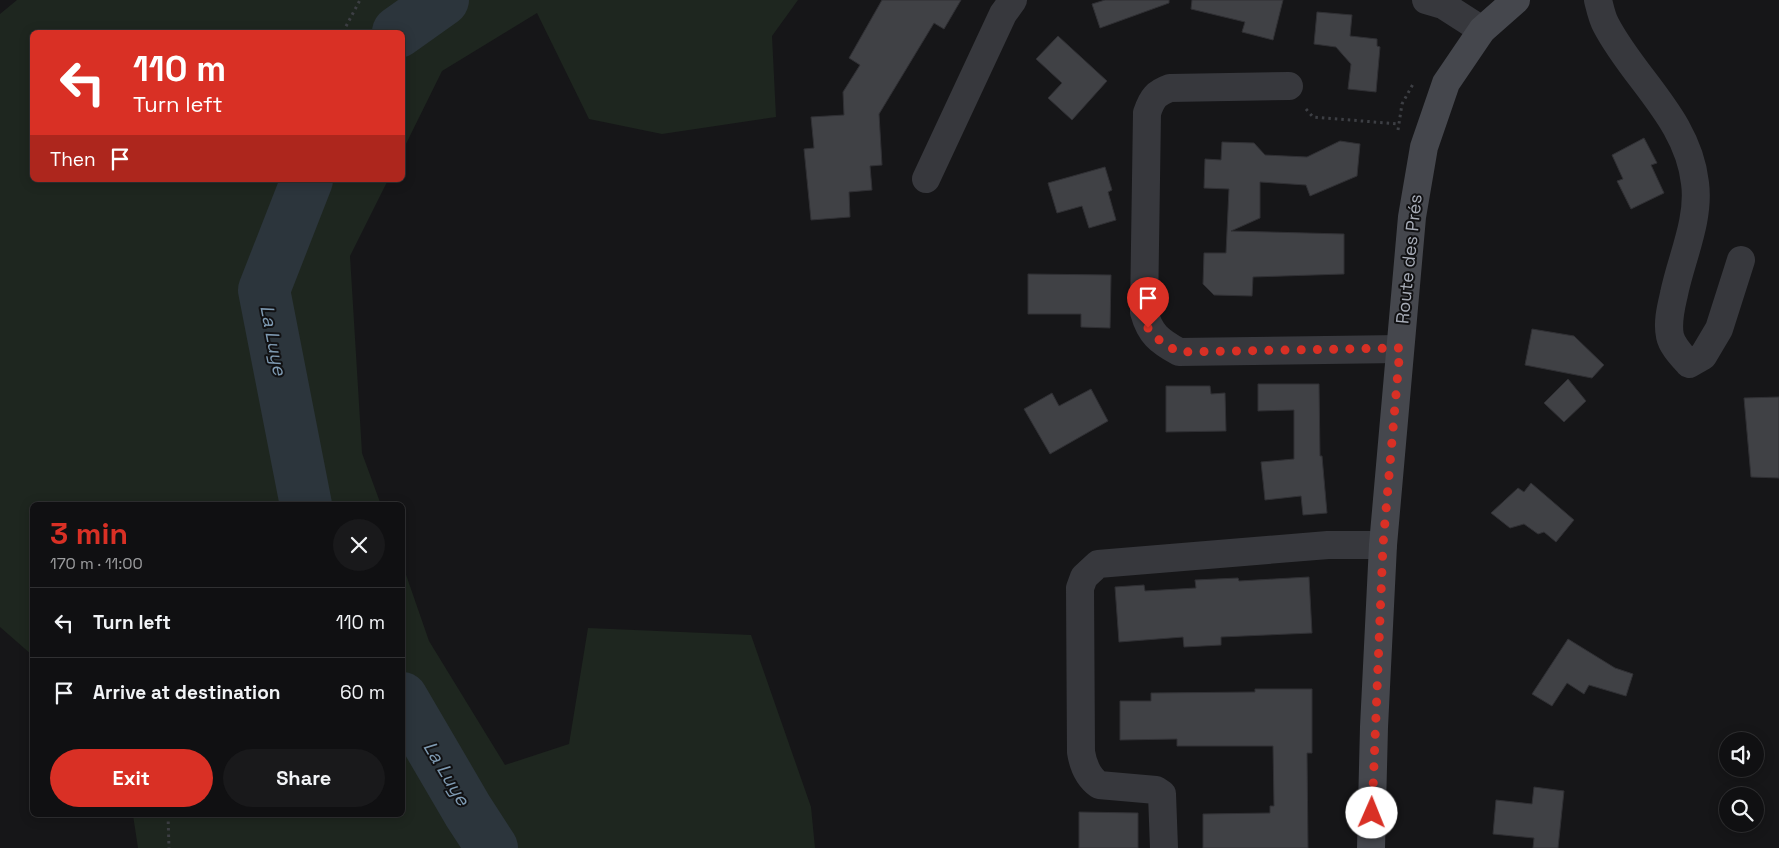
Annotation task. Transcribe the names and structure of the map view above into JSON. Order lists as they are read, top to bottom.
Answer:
{
  "streets": {
    "street": ["Route des Prés"]
  },
  "water": ["La Luye"],
  "page": {
    "turn": ["110 m", "Turn left"],
    "then": "Then",
    "heading": ["3 min", "170 m · 11:00"],
    "list": [
      {
        "name": "Turn left",
        "value": "110 m"
      },
      {
        "name": "Arrive at destination",
        "value": "60 m"
      }
    ],
    "buttons": ["Exit", "Share"]
  }
}
